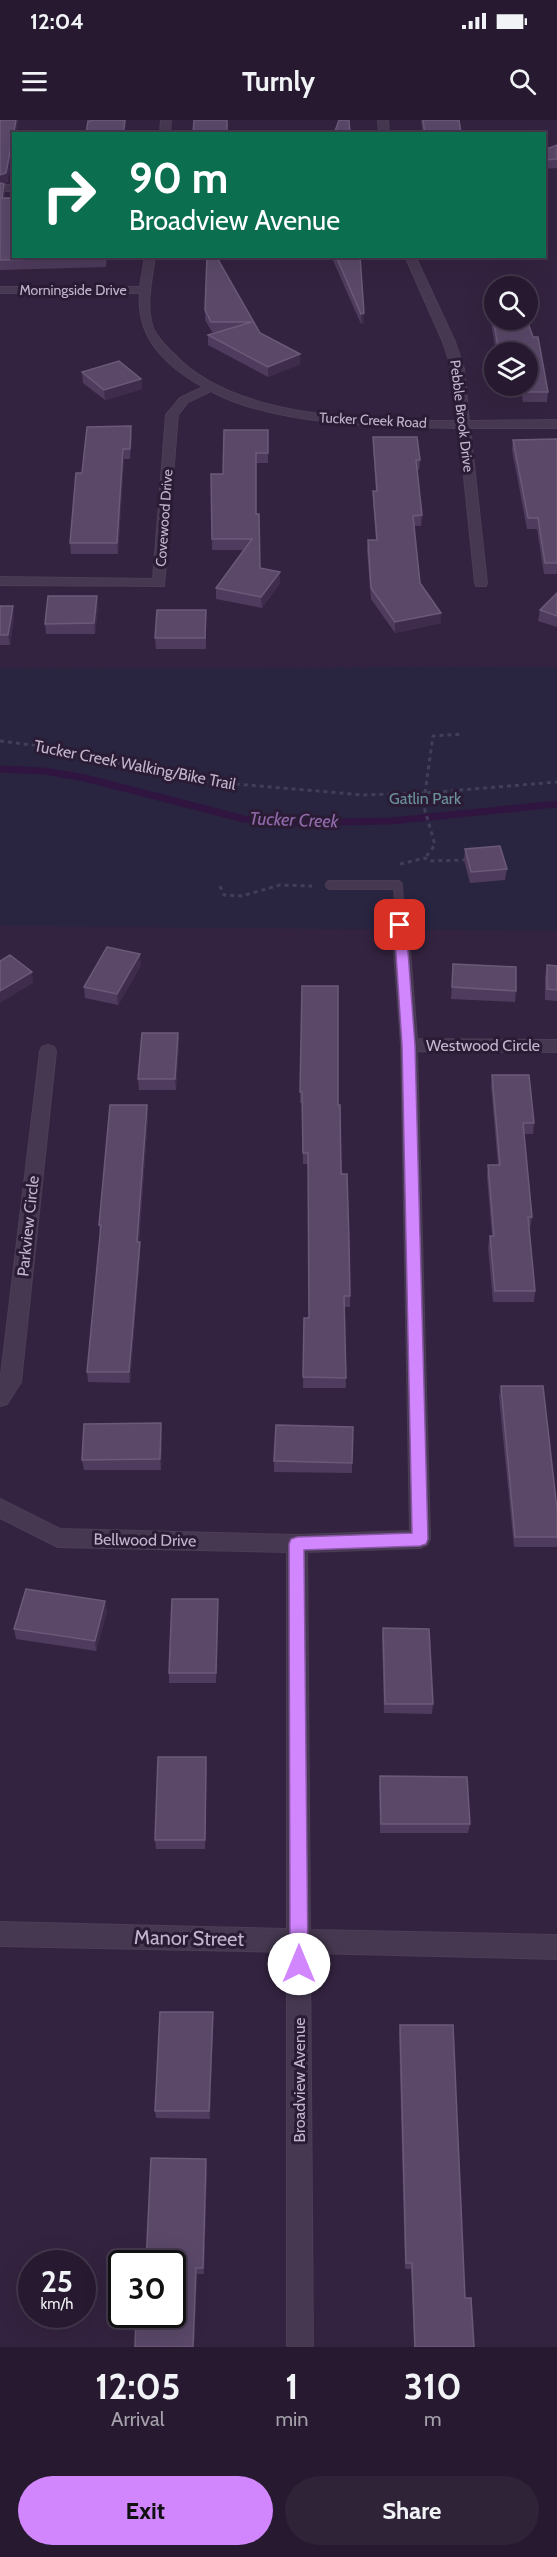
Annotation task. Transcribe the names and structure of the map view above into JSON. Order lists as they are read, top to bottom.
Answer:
{
  "streets": {
    "street": [
      "Morningside Drive",
      "Pebble Brook Drive",
      "Tucker Creek Road",
      "Covewood Drive",
      "Westwood Circle",
      "Parkview Circle",
      "Bellwood Drive",
      "Manor Street",
      "Broadview Avenue"
    ],
    "path": ["Tucker Creek Walking/Bike Trail"]
  },
  "crossings": [
    ["Morningside Drive", "Tucker Creek Road"],
    ["Pebble Brook Drive", "Tucker Creek Road"],
    ["Tucker Creek Road", "Covewood Drive"],
    ["Bellwood Drive", "Broadview Avenue"],
    ["Manor Street", "Broadview Avenue"]
  ],
  "water": ["Tucker Creek"],
  "parks": ["Gatlin Park"],
  "page": {
    "status": "12:04",
    "header": "Turnly",
    "turn": ["90 m", "Broadview Avenue"],
    "speed": "25 km/h",
    "limit": "30",
    "eta": [
      "12:05",
      "Arrival",
      "1",
      "min",
      "310",
      "m"
    ],
    "buttons": ["Exit", "Share"]
  }
}
